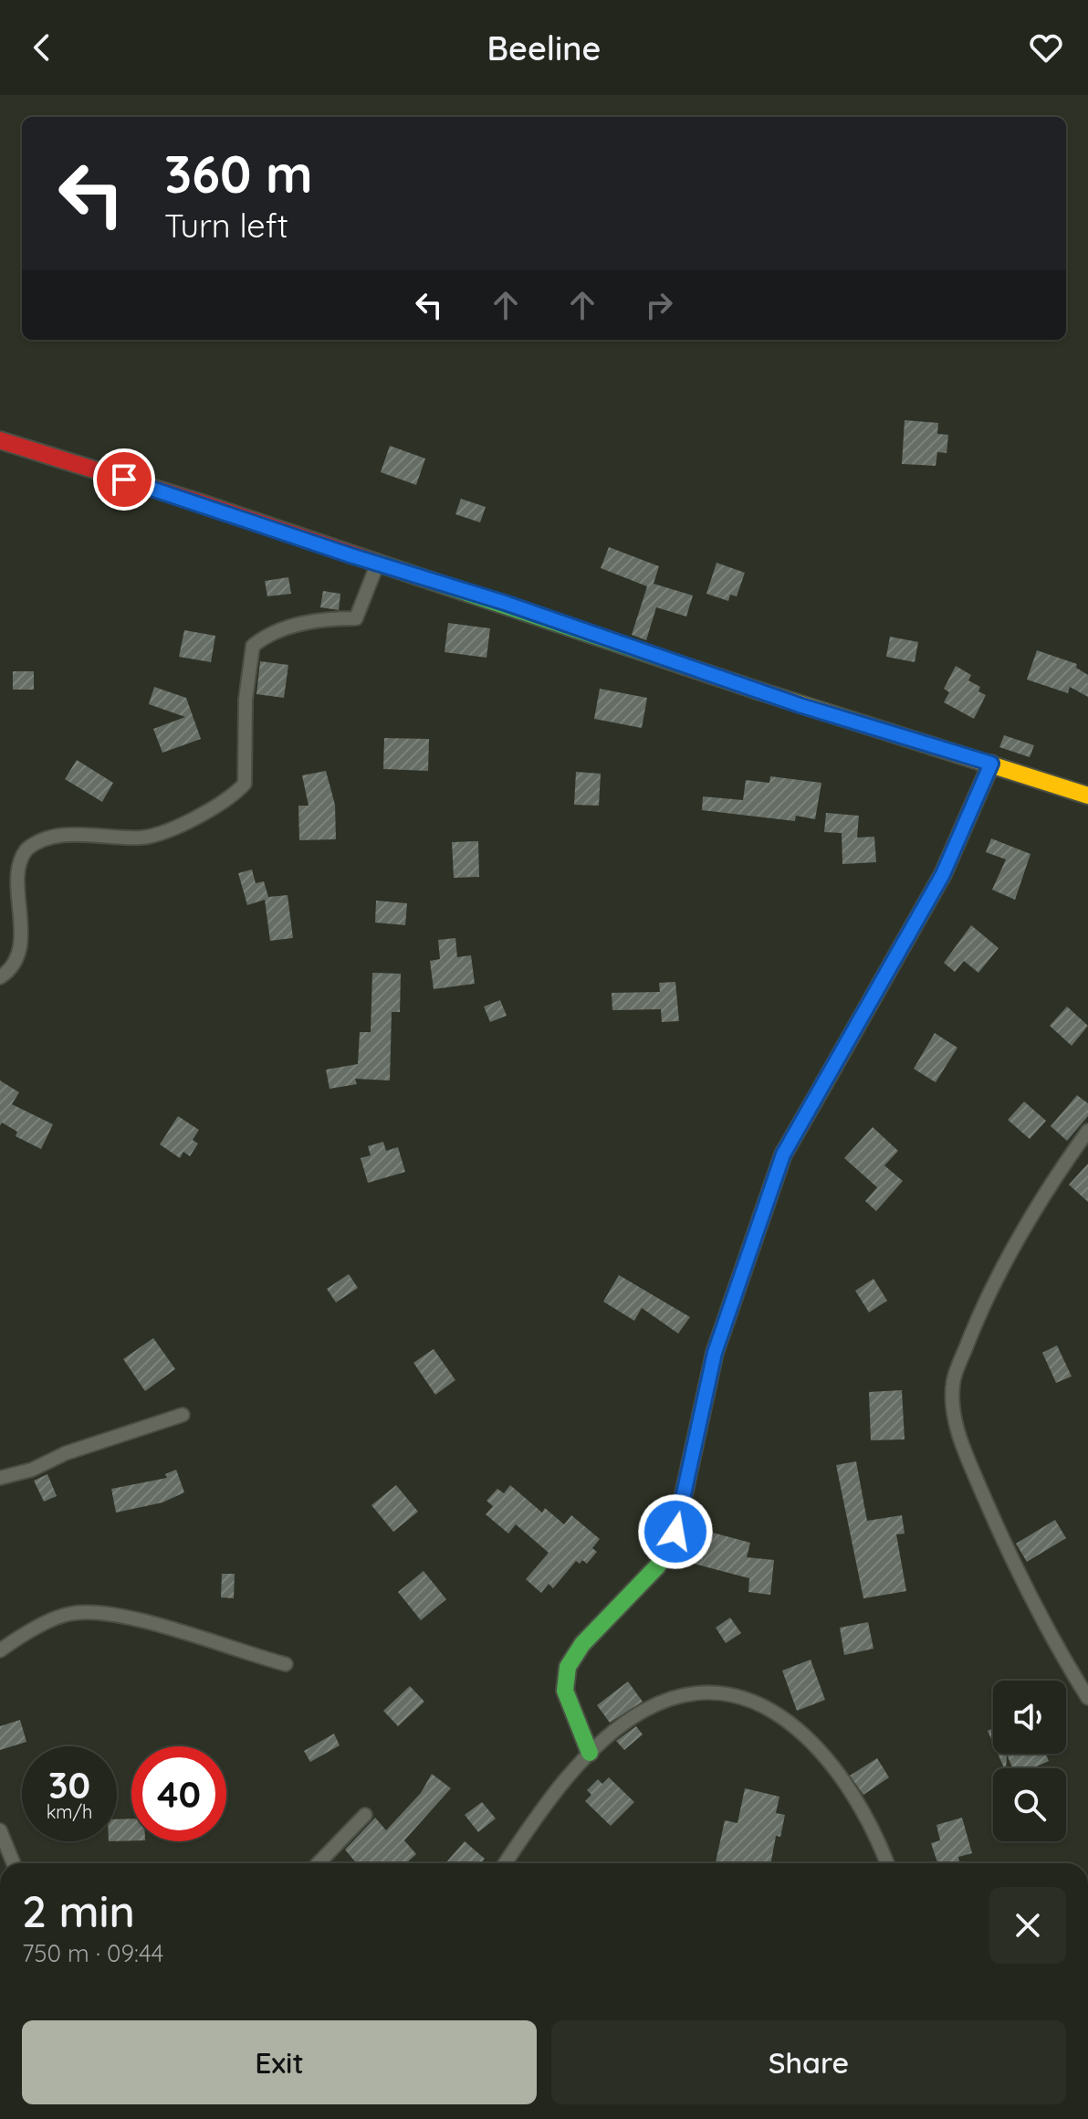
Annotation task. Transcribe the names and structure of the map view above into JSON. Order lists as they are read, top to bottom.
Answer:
{
  "page": {
    "header": "Beeline",
    "turn": ["360 m", "Turn left"],
    "speed": "30 km/h",
    "limit": "40",
    "heading": ["2 min", "750 m · 09:44"],
    "buttons": ["Exit", "Share"]
  }
}
